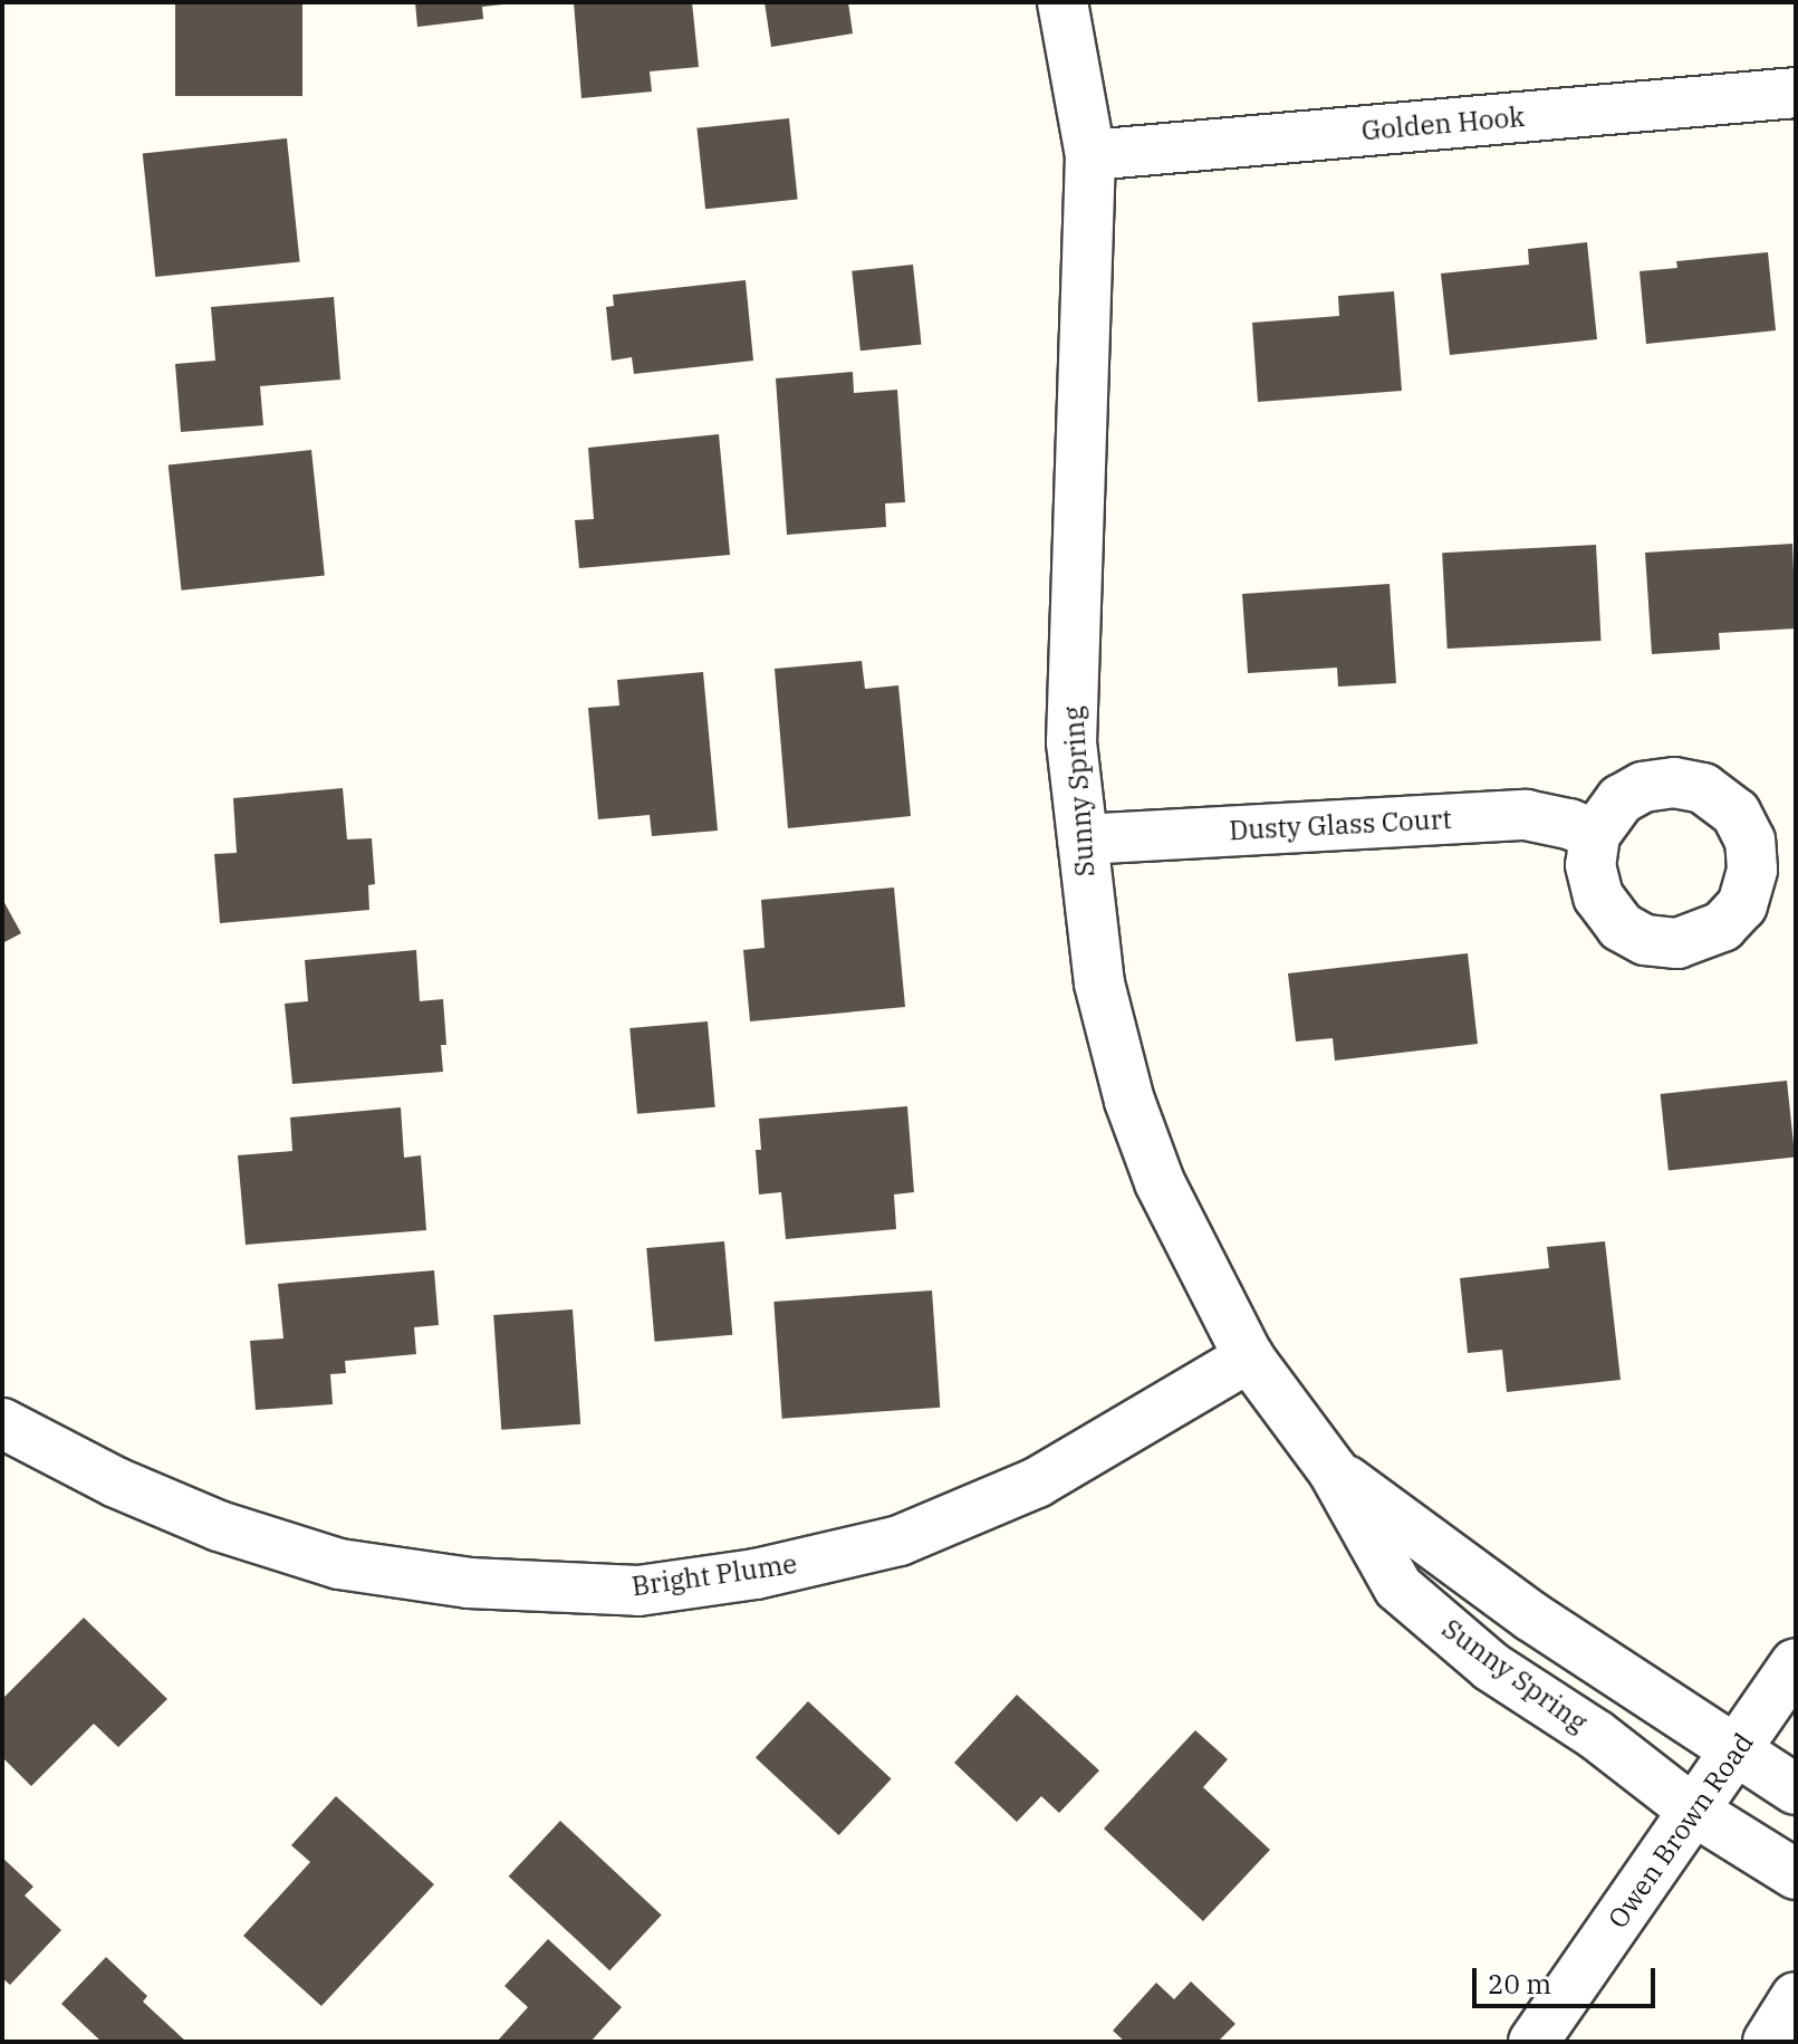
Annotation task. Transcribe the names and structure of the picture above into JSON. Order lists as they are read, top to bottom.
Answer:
{
  "streets": {
    "street": [
      "Golden Hook",
      "Sunny Spring",
      "Dusty Glass Court",
      "Bright Plume",
      "Owen Brown Road"
    ]
  },
  "crossings": [
    ["Golden Hook", "Sunny Spring"],
    ["Sunny Spring", "Dusty Glass Court"],
    ["Sunny Spring", "Bright Plume"],
    ["Sunny Spring", "Owen Brown Road"]
  ],
  "scale_bar": "20 m"
}
